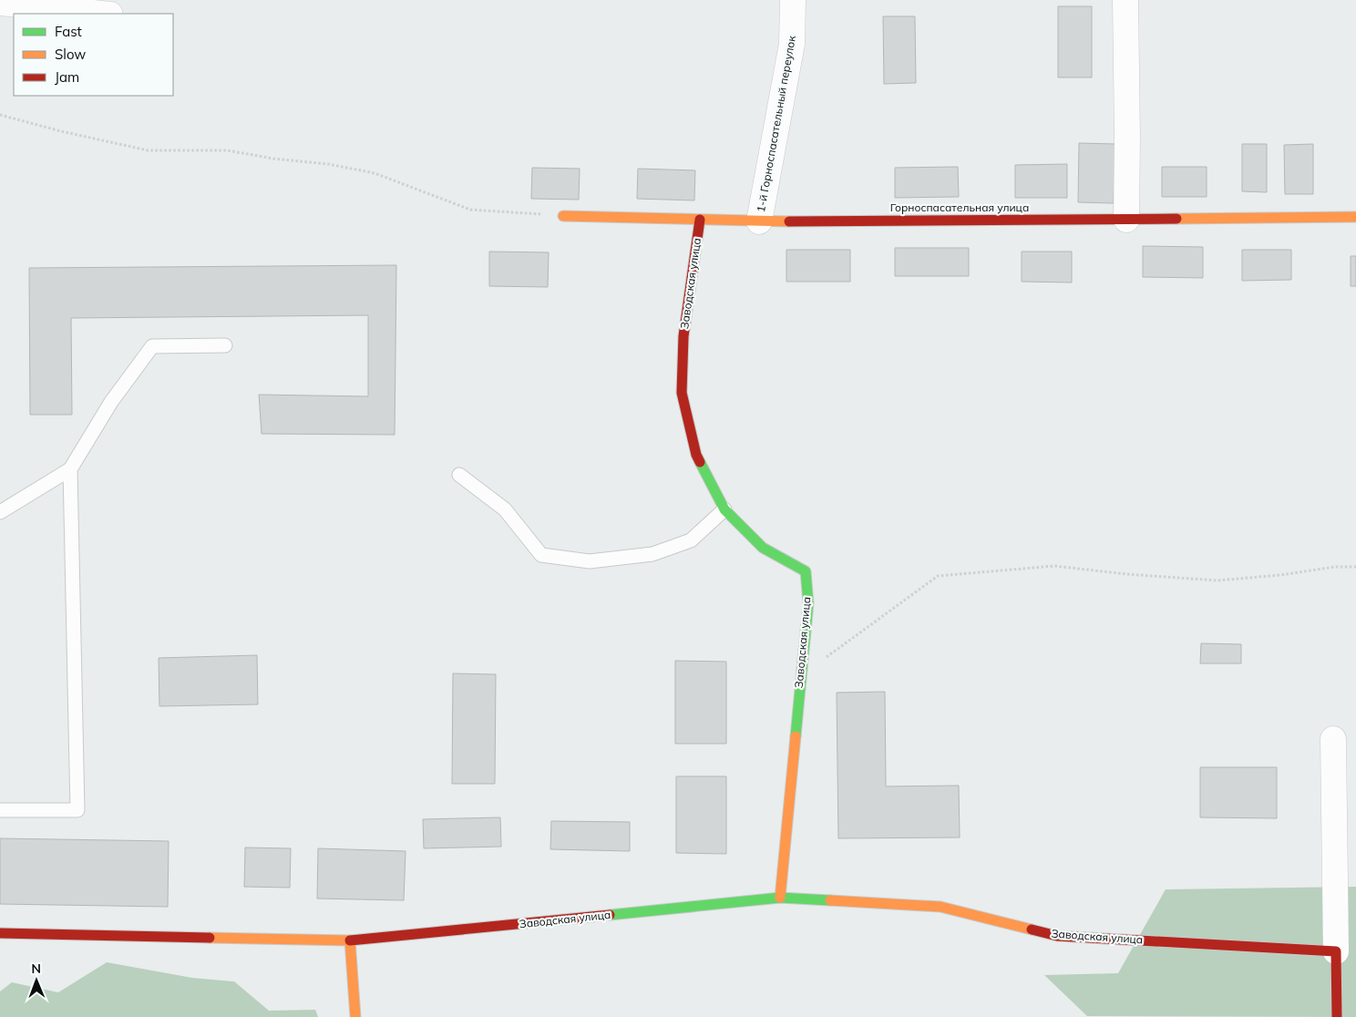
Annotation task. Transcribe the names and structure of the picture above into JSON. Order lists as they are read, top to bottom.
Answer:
{
  "streets": {
    "street": ["1-й Горноспасательный переулок", "Горноспасательная улица", "Заводская улица"]
  },
  "crossings": [
    ["1-й Горноспасательный переулок", "Горноспасательная улица"],
    ["Горноспасательная улица", "Заводская улица"]
  ],
  "legend": ["Fast", "Slow", "Jam"],
  "north": "top"
}
